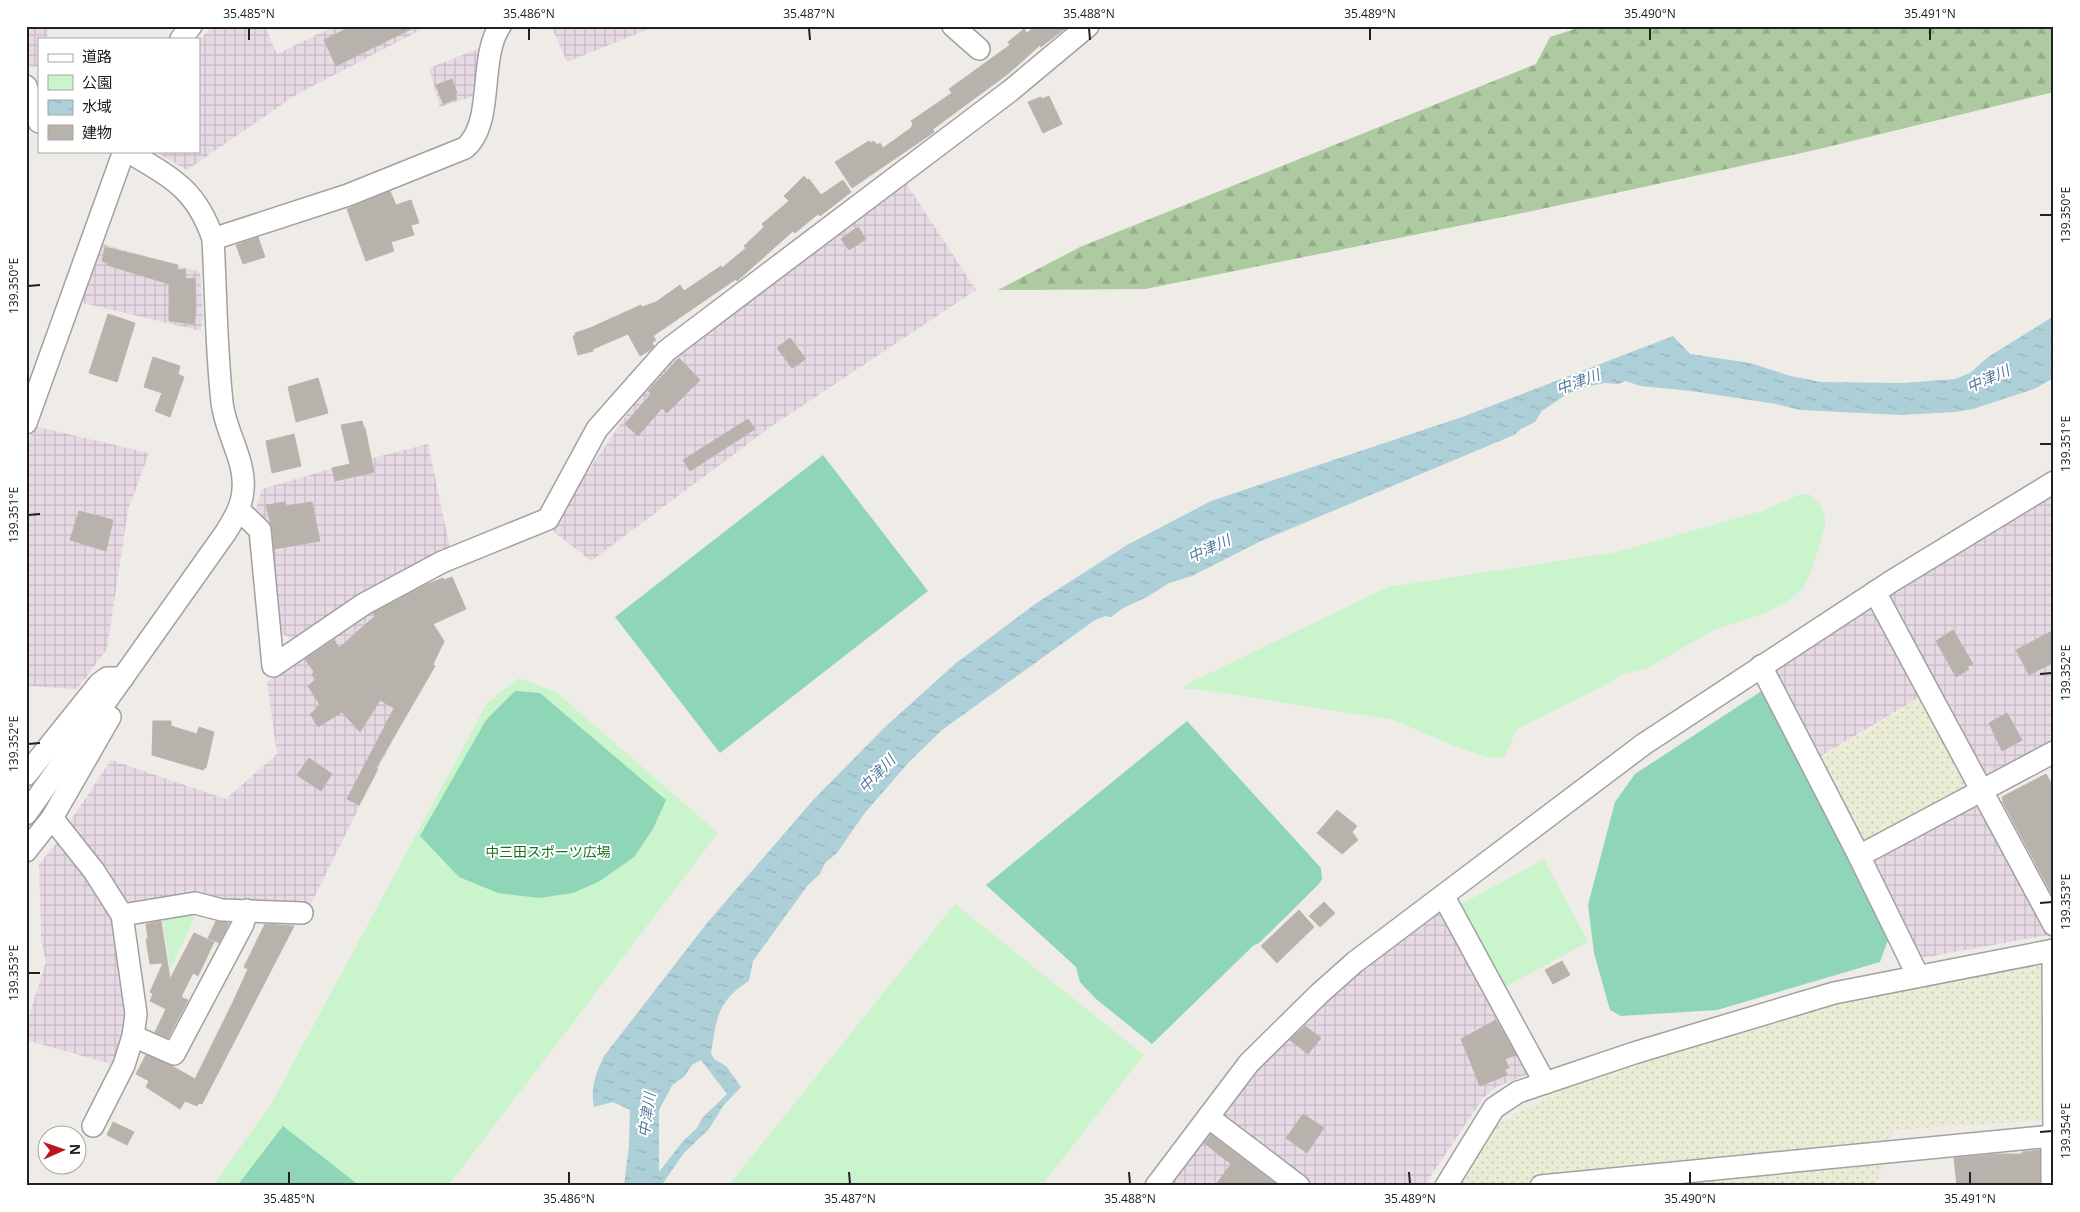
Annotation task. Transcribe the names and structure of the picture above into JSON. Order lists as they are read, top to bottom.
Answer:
{
  "water": ["中津川"],
  "parks": ["中三田スポーツ広場"],
  "legend": [
    "道路",
    "公園",
    "水域",
    "建物"
  ],
  "north": "right",
  "coordinates": [
    "35.485°N",
    "35.486°N",
    "35.487°N",
    "35.488°N",
    "35.489°N",
    "35.490°N",
    "35.491°N",
    "139.350°E",
    "139.351°E",
    "139.352°E",
    "139.353°E",
    "139.354°E"
  ]
}
